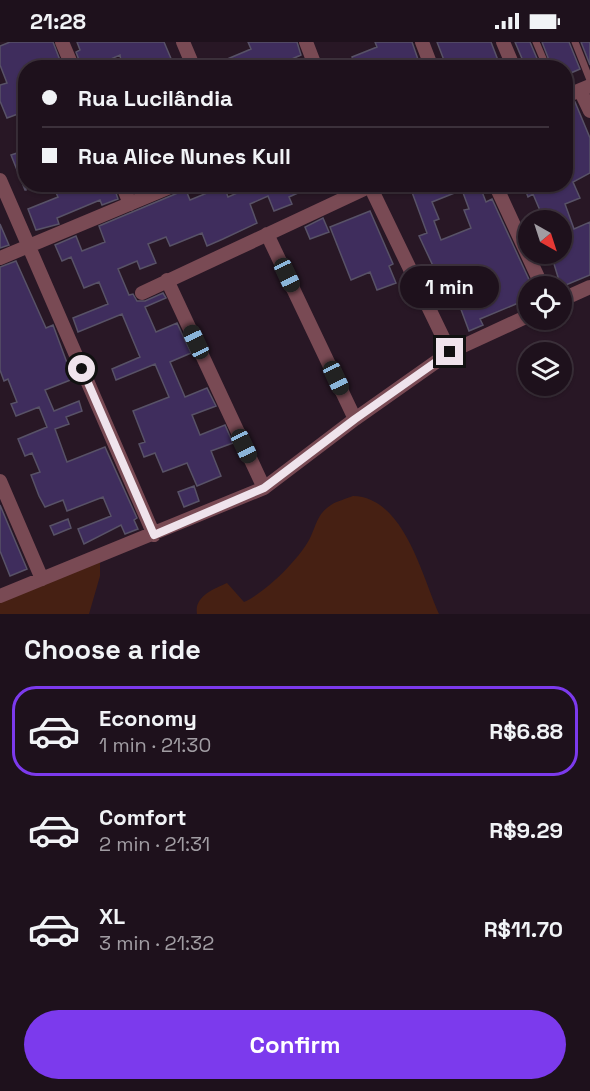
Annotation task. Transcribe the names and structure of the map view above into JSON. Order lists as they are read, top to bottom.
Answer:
{
  "north": "bottom right",
  "page": {
    "status": "21:28",
    "banner": ["Rua Lucilândia", "Rua Alice Nunes Kull"],
    "bubble": "1 min",
    "heading": "Choose a ride",
    "list": [
      {
        "name": "Economy",
        "note": "1 min · 21:30",
        "value": "R$6.88"
      },
      {
        "name": "Comfort",
        "note": "2 min · 21:31",
        "value": "R$9.29"
      },
      {
        "name": "XL",
        "note": "3 min · 21:32",
        "value": "R$11.70"
      }
    ],
    "buttons": "Confirm"
  }
}
